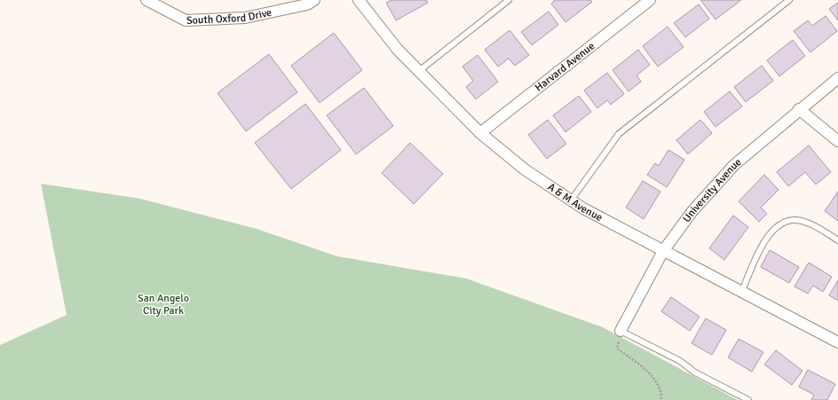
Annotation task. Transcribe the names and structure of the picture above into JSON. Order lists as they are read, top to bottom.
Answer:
{
  "streets": {
    "street": [
      "South Oxford Drive",
      "Harvard Avenue",
      "University Avenue",
      "A & M Avenue"
    ]
  },
  "crossings": [
    ["Harvard Avenue", "A & M Avenue"],
    ["University Avenue", "A & M Avenue"]
  ],
  "parks": ["San Angelo City Park"]
}
